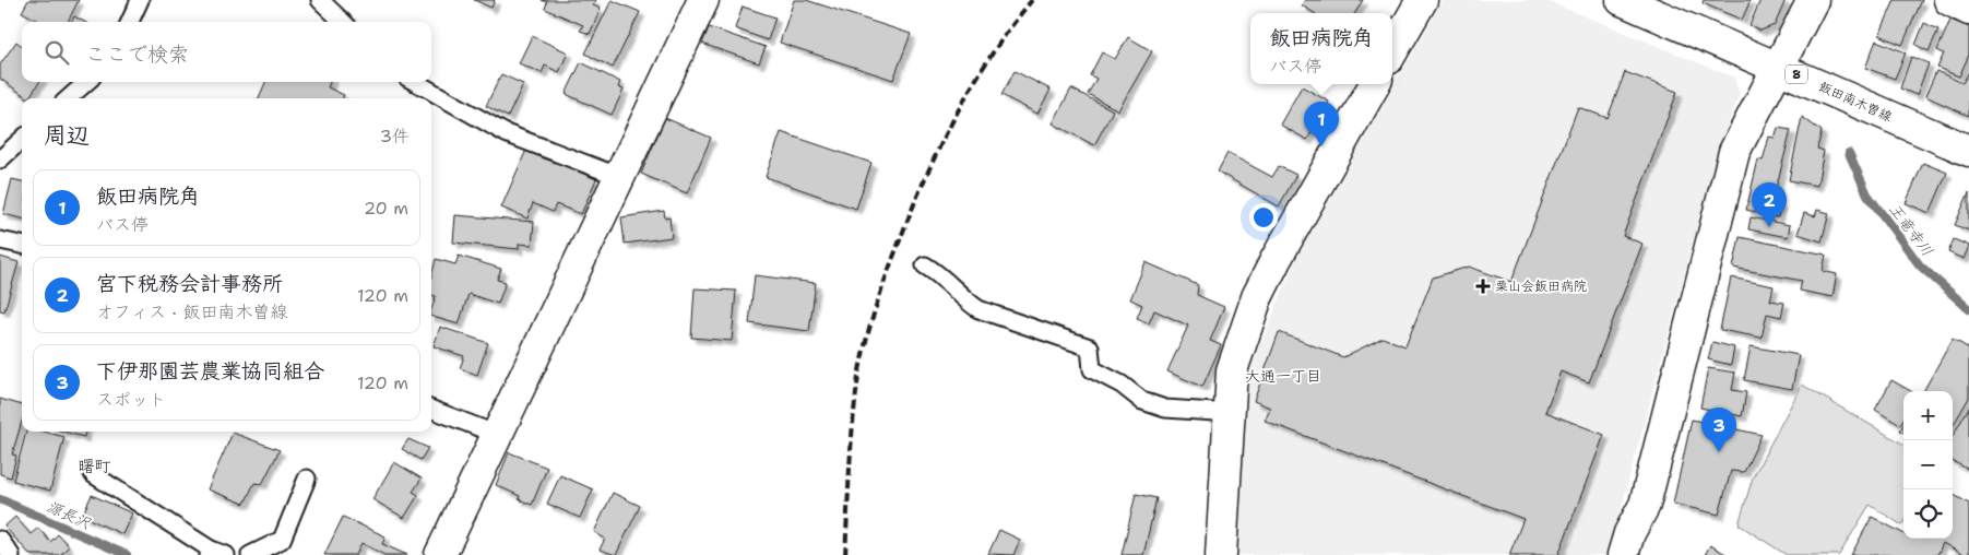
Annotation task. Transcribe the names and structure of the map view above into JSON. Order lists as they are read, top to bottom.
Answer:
{
  "streets": {
    "street": ["8", "飯田南木曽線"]
  },
  "districts": ["大通一丁目", "曙町"],
  "water": ["王竜寺川", "源長沢"],
  "places": {
    "health": ["栗山会飯田病院"]
  },
  "page": {
    "popup": ["飯田病院角", "バス停"],
    "search": "ここで検索",
    "heading": ["周辺", "3件"],
    "pins": ["1", "2", "3"],
    "list": [
      {
        "mark": "1",
        "name": "飯田病院角",
        "note": "バス停",
        "value": "20 m"
      },
      {
        "mark": "2",
        "name": "宮下税務会計事務所",
        "note": "オフィス · 飯田南木曽線",
        "value": "120 m"
      },
      {
        "mark": "3",
        "name": "下伊那園芸農業協同組合",
        "note": "スポット",
        "value": "120 m"
      }
    ],
    "map_buttons": ["+", "−"]
  }
}
